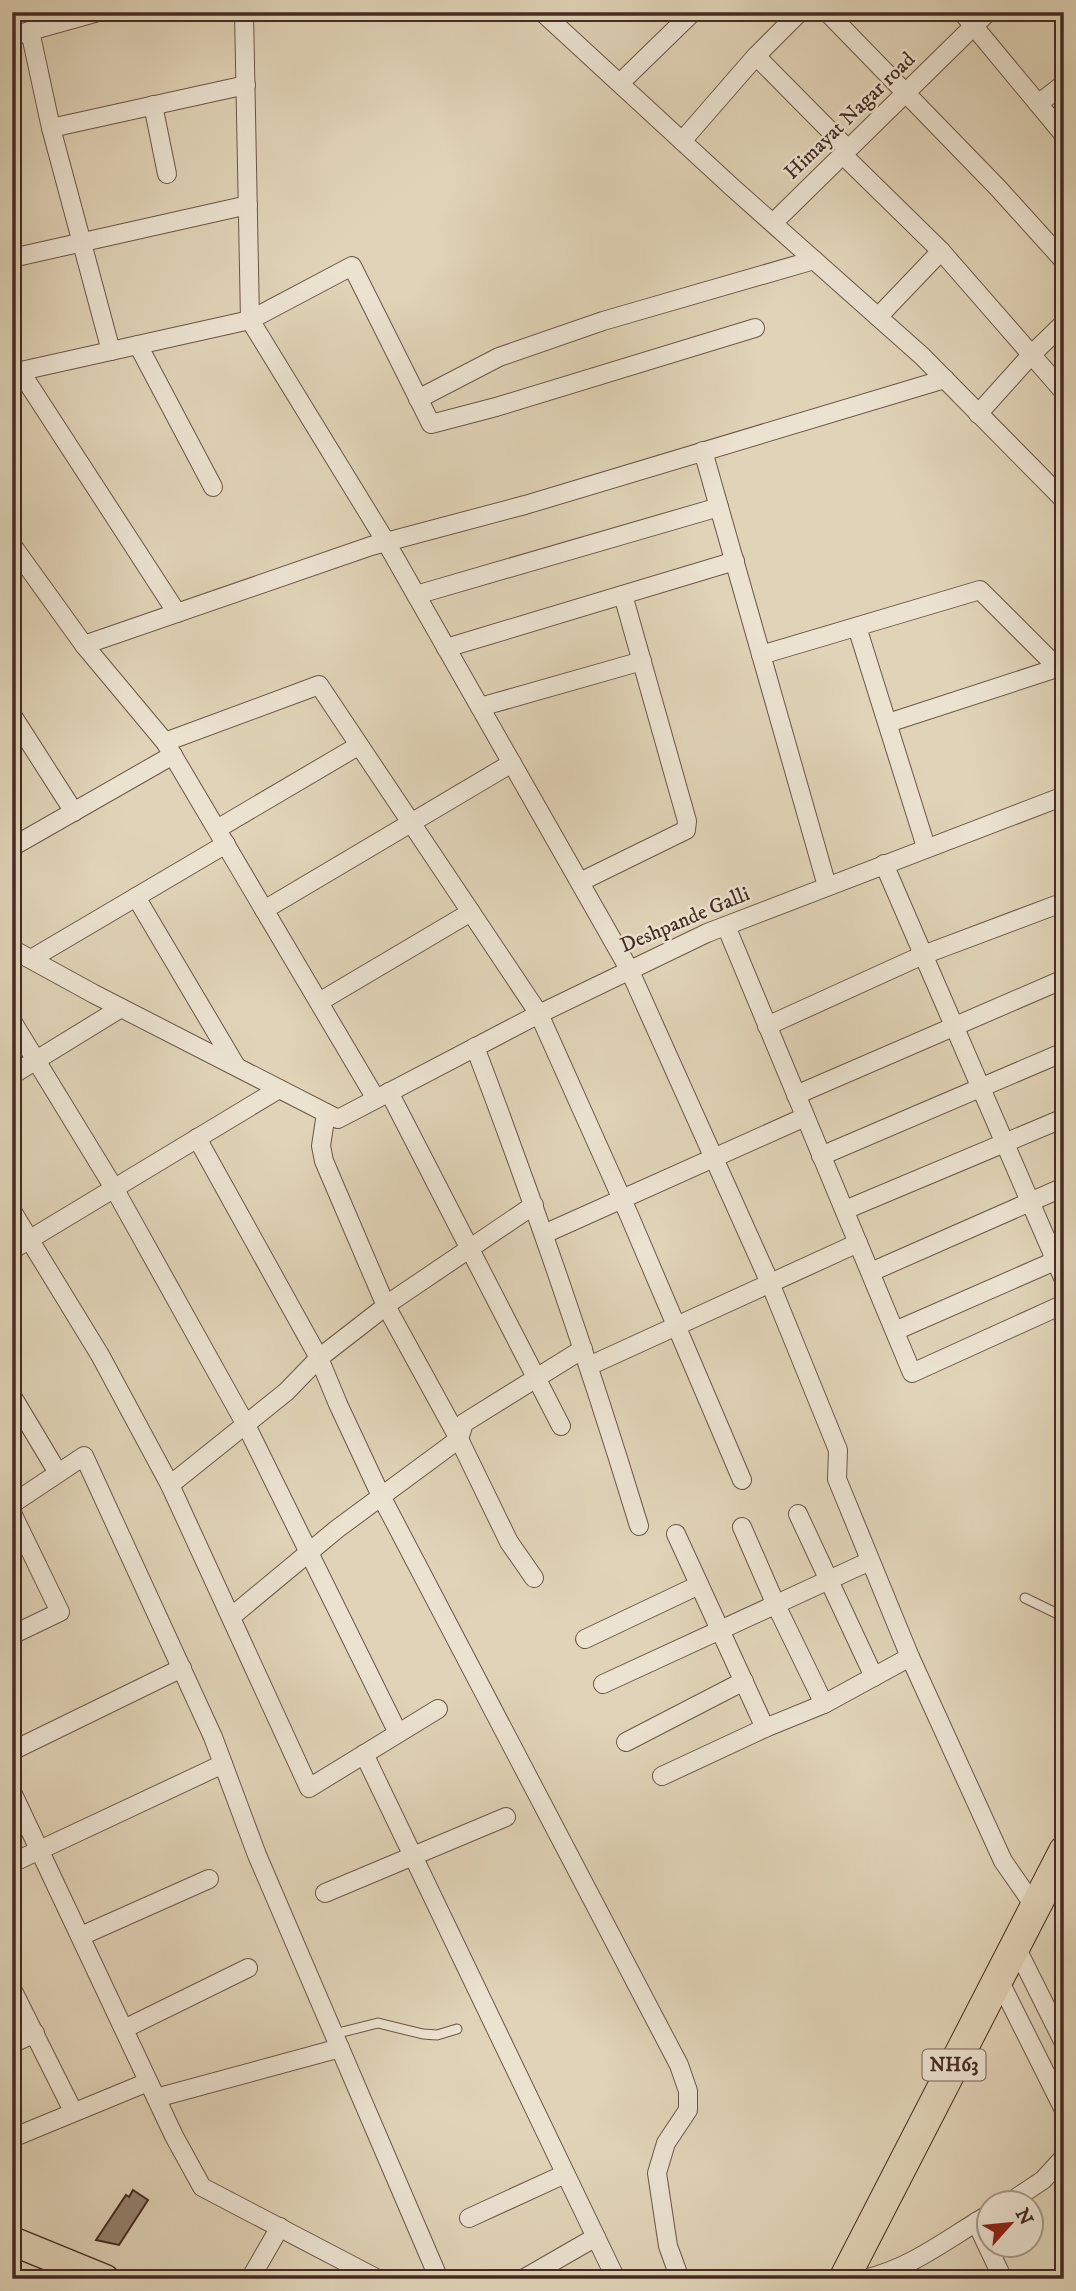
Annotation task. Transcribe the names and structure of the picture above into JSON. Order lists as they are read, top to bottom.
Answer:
{
  "streets": {
    "highway": ["NH63"],
    "street": ["Himayat Nagar road", "Deshpande Galli"]
  },
  "north": "top right"
}
